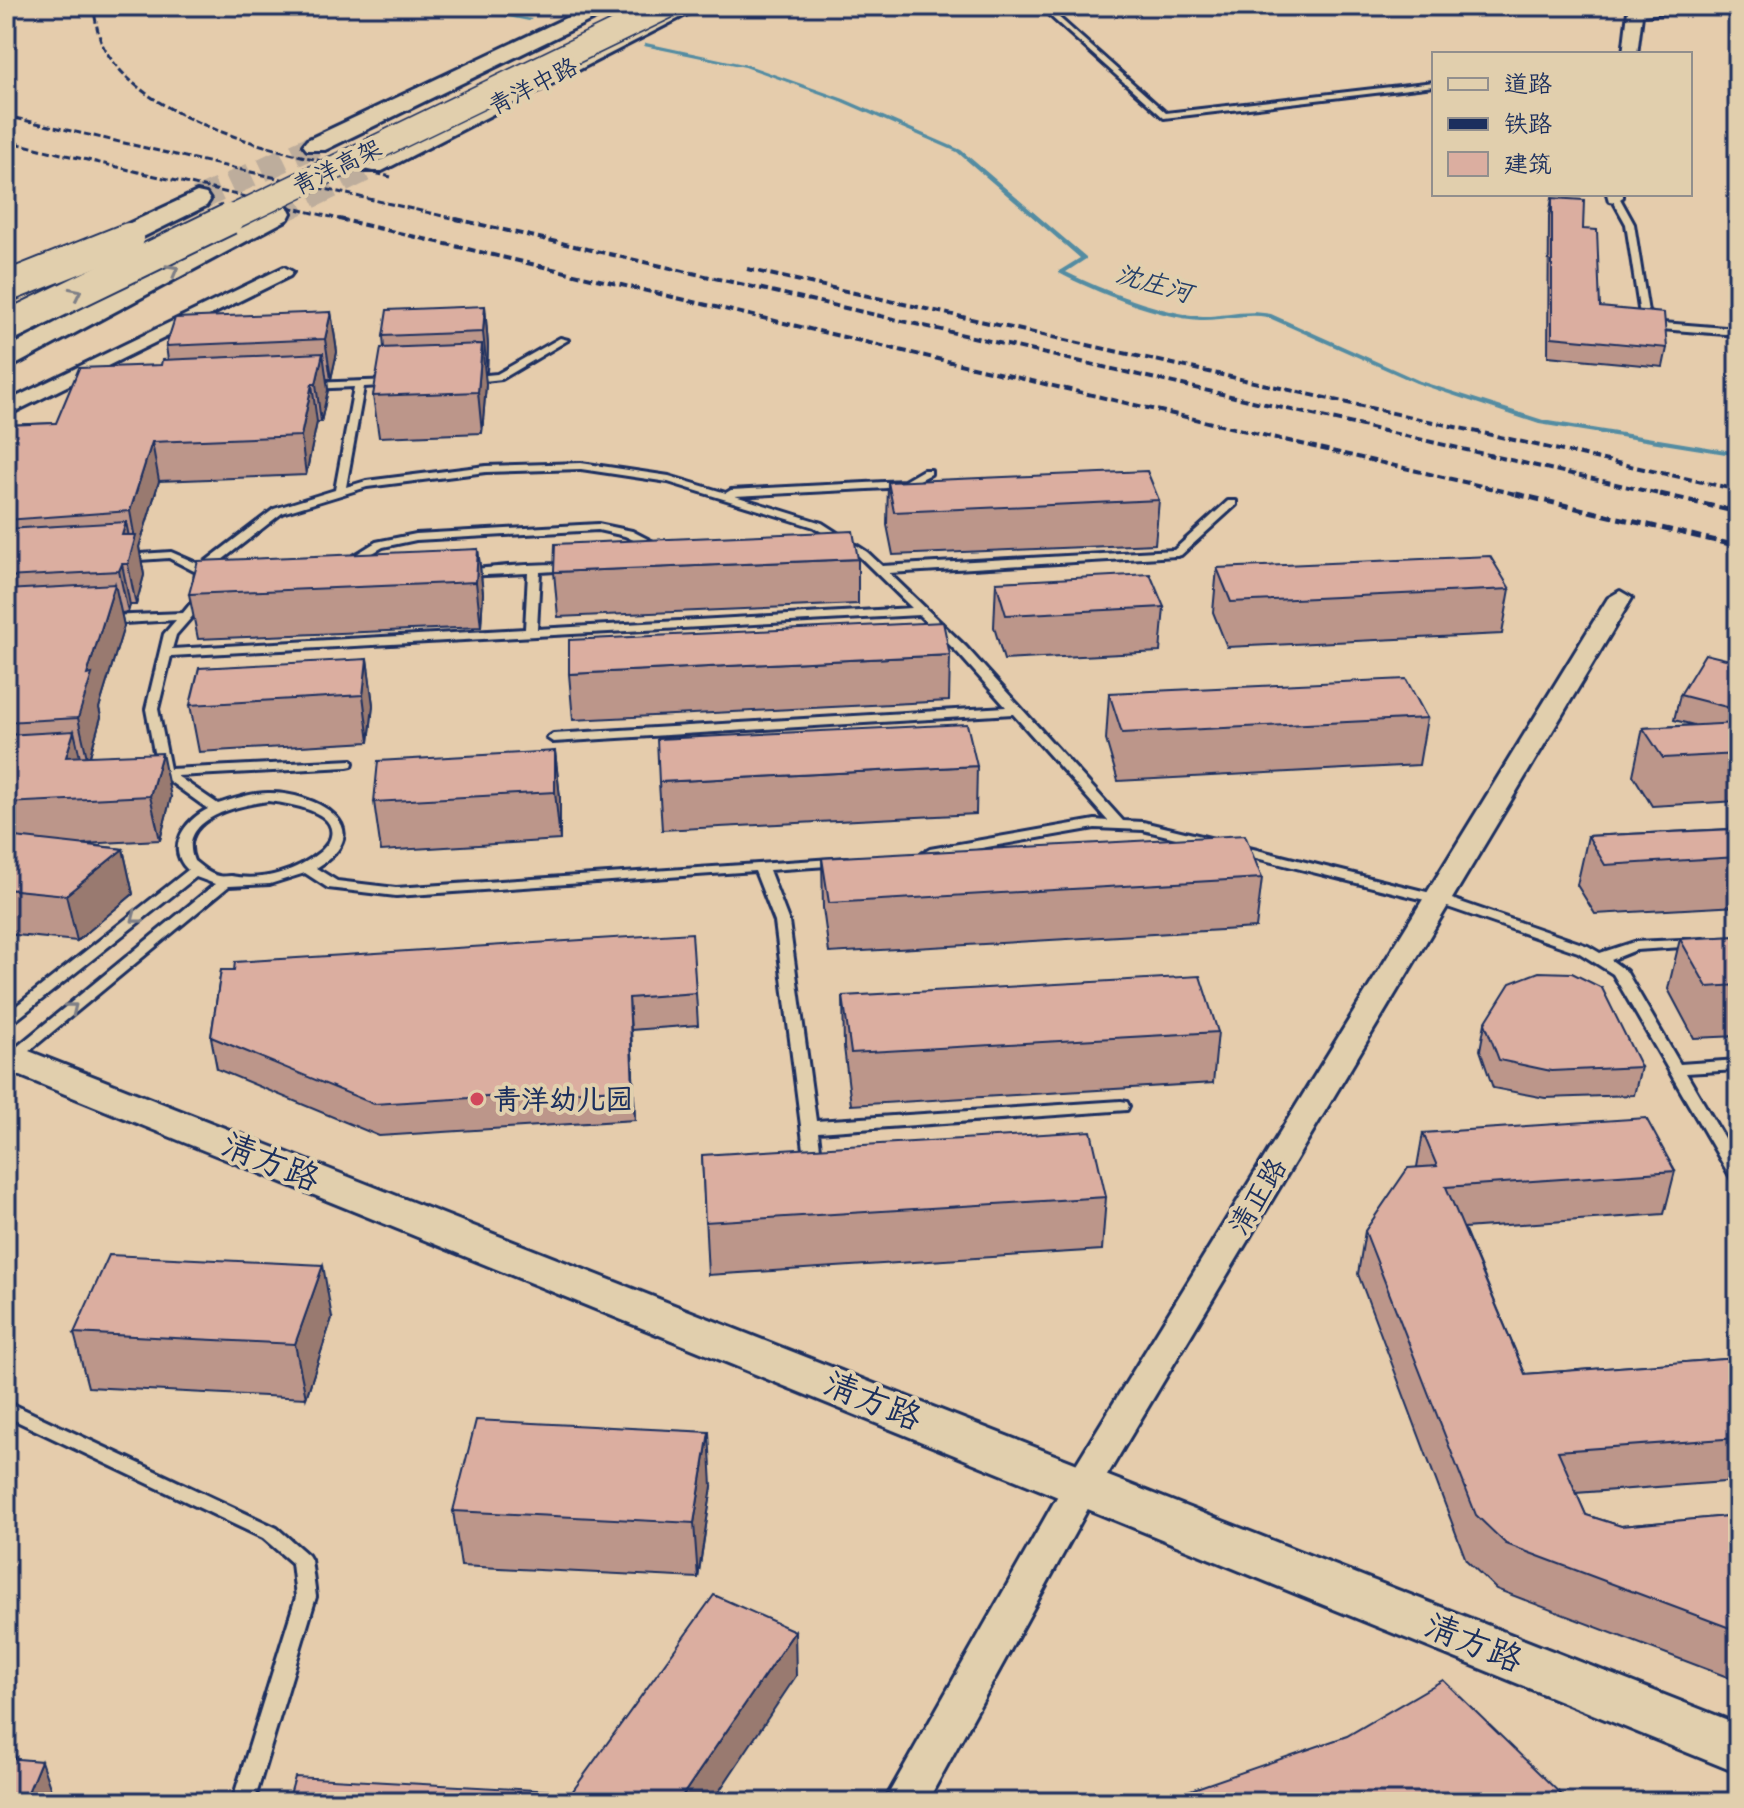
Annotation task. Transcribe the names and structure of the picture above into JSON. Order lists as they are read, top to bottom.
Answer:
{
  "streets": {
    "main road": ["青洋中路", "青洋高架"],
    "street": ["清方路", "清正路"]
  },
  "crossings": [
    ["清方路", "清正路"]
  ],
  "water": ["沈庄河"],
  "places": ["青洋幼儿园"],
  "legend": ["道路", "铁路", "建筑"]
}
